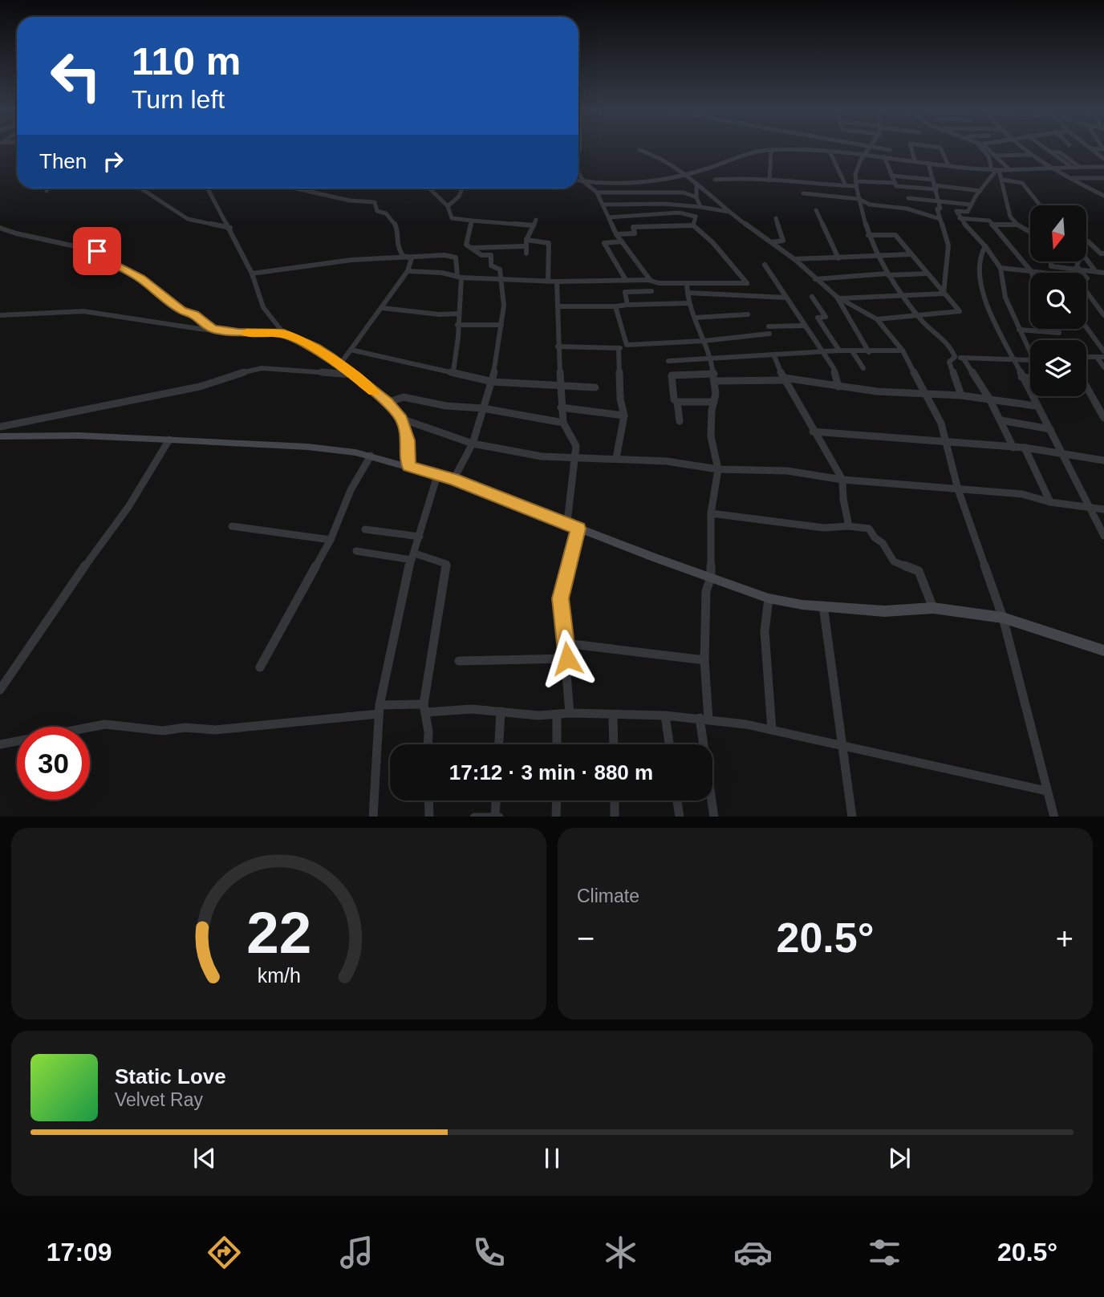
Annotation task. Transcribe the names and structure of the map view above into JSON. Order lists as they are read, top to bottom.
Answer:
{
  "north": "bottom",
  "page": {
    "turn": ["110 m", "Turn left"],
    "then": "Then",
    "limit": "30",
    "trip": "17:12 · 3 min · 880 m",
    "tile": "Climate",
    "heat": ["−", "20.5°", "+"],
    "song": ["Static Love", "Velvet Ray"],
    "tabs": ["17:09", "20.5°"],
    "gauge": ["22", "km/h"]
  }
}
